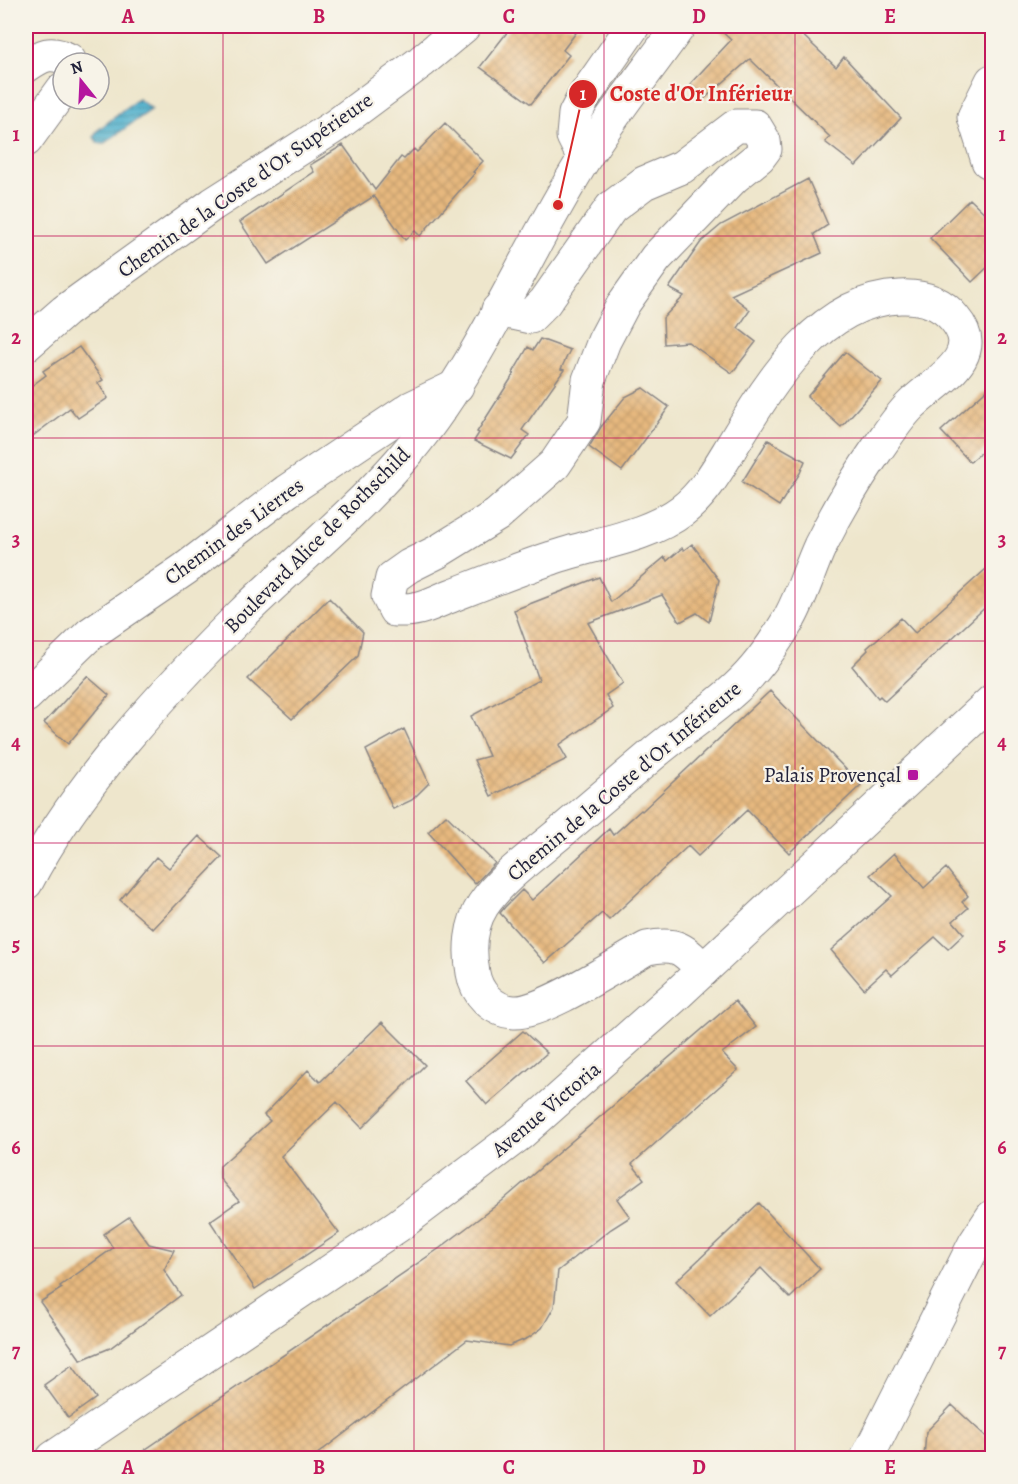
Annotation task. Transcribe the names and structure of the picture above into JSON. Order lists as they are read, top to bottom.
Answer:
{
  "streets": {
    "street": [
      "Chemin de la Coste d'Or Supérieure",
      "Chemin des Lierres",
      "Boulevard Alice de Rothschild",
      "Chemin de la Coste d'Or Inférieure",
      "Avenue Victoria"
    ]
  },
  "crossings": [
    ["Chemin des Lierres", "Boulevard Alice de Rothschild"],
    ["Boulevard Alice de Rothschild", "Chemin de la Coste d'Or Inférieure"],
    ["Chemin de la Coste d'Or Inférieure", "Avenue Victoria"]
  ],
  "places": {
    "other": ["Coste d'Or Inférieur"],
    "transit": ["Palais Provençal"]
  },
  "north": "top",
  "grid": {
    "columns": [
      "A",
      "B",
      "C",
      "D",
      "E"
    ],
    "rows": [
      "1",
      "2",
      "3",
      "4",
      "5",
      "6",
      "7"
    ]
  }
}
